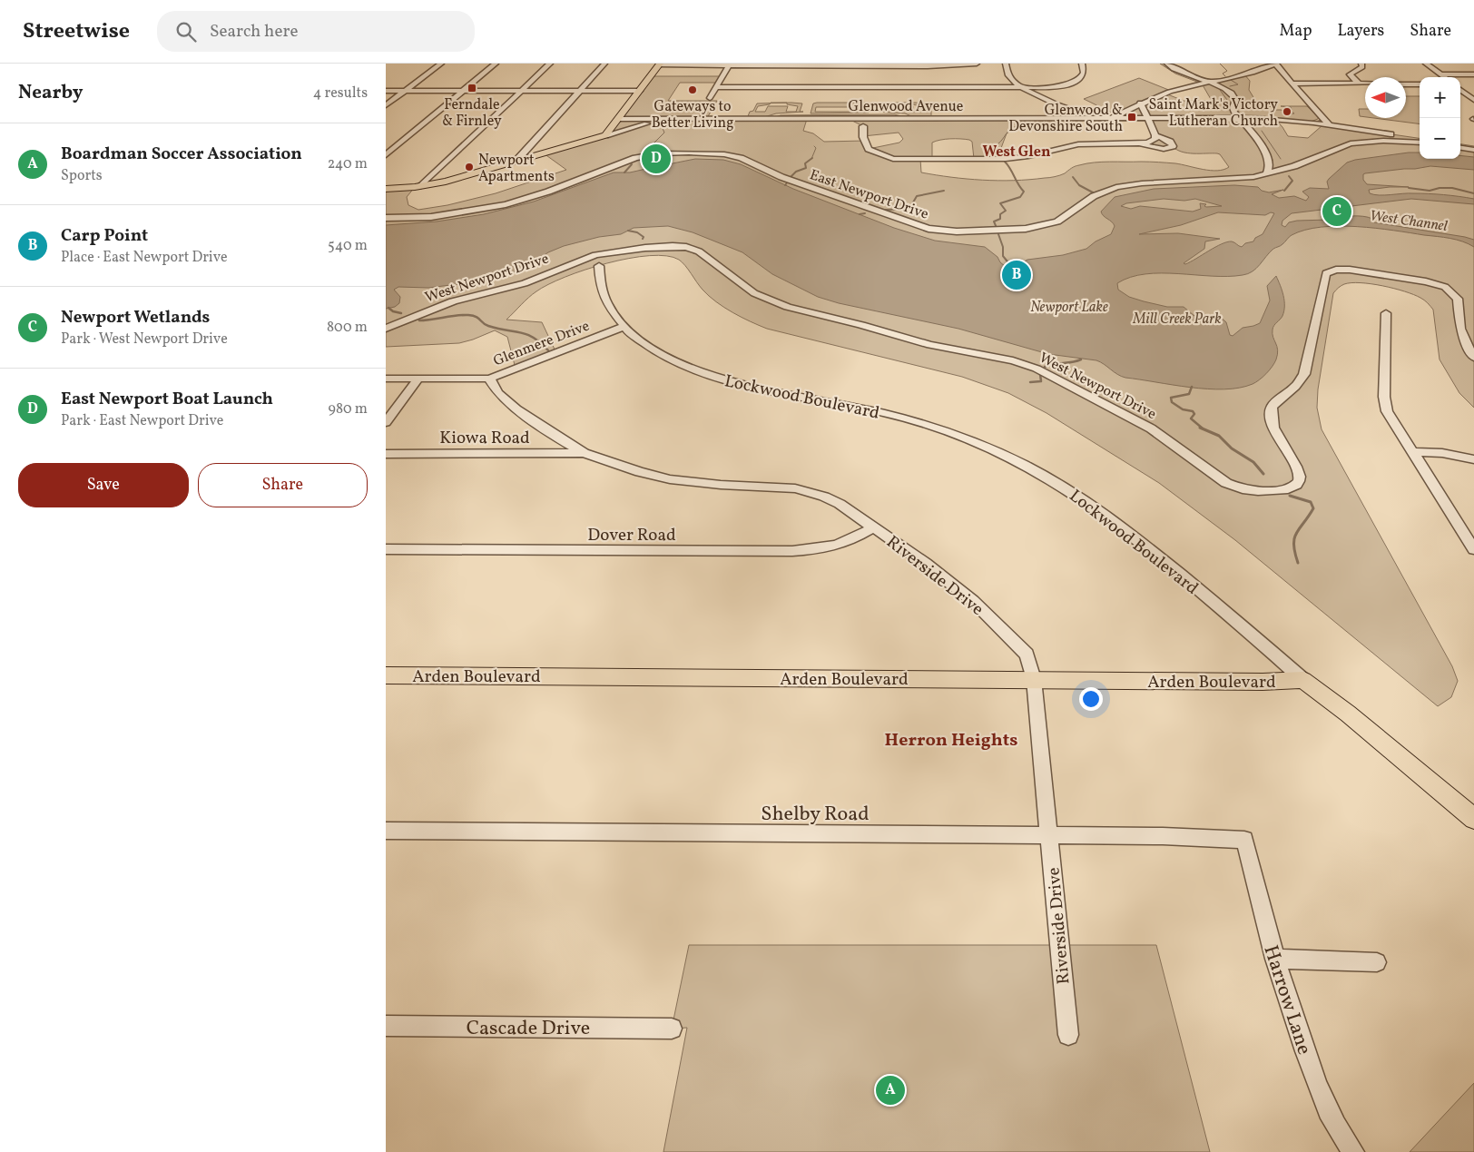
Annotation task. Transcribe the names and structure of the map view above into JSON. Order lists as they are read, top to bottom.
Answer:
{
  "streets": {
    "main road": ["Glenwood Avenue", "Lockwood Boulevard", "Arden Boulevard"],
    "street": [
      "East Newport Drive",
      "West Newport Drive",
      "Glenmere Drive",
      "Kiowa Road",
      "Dover Road",
      "Riverside Drive",
      "Shelby Road",
      "Harrow Lane",
      "Cascade Drive"
    ]
  },
  "crossings": [
    ["Glenmere Drive", "Lockwood Boulevard"],
    ["Glenmere Drive", "Riverside Drive"],
    ["Lockwood Boulevard", "Arden Boulevard"],
    ["Kiowa Road", "Riverside Drive"],
    ["Dover Road", "Riverside Drive"],
    ["Riverside Drive", "Arden Boulevard"],
    ["Riverside Drive", "Shelby Road"],
    ["Shelby Road", "Harrow Lane"]
  ],
  "districts": ["West Glen", "Herron Heights"],
  "water": ["West Channel", "Newport Lake"],
  "parks": ["Mill Creek Park"],
  "places": {
    "transit": ["Ferndale & Firnley", "Glenwood & Devonshire South"],
    "other": ["Gateways to Better Living", "Saint Mark's Victory Lutheran Church", "Newport Apartments"]
  },
  "north": "left",
  "page": {
    "header": "Streetwise",
    "search": "Search here",
    "nav": ["Map", "Layers", "Share"],
    "heading": ["Nearby", "4 results"],
    "map_buttons": ["+", "−"],
    "list": [
      {
        "mark": "A",
        "name": "Boardman Soccer Association",
        "note": "Sports",
        "value": "240 m"
      },
      {
        "mark": "B",
        "name": "Carp Point",
        "note": "Place · East Newport Drive",
        "value": "540 m"
      },
      {
        "mark": "C",
        "name": "Newport Wetlands",
        "note": "Park · West Newport Drive",
        "value": "800 m"
      },
      {
        "mark": "D",
        "name": "East Newport Boat Launch",
        "note": "Park · East Newport Drive",
        "value": "980 m"
      }
    ],
    "pins": [
      "D",
      "C",
      "B",
      "A"
    ],
    "buttons": ["Save", "Share"]
  }
}
